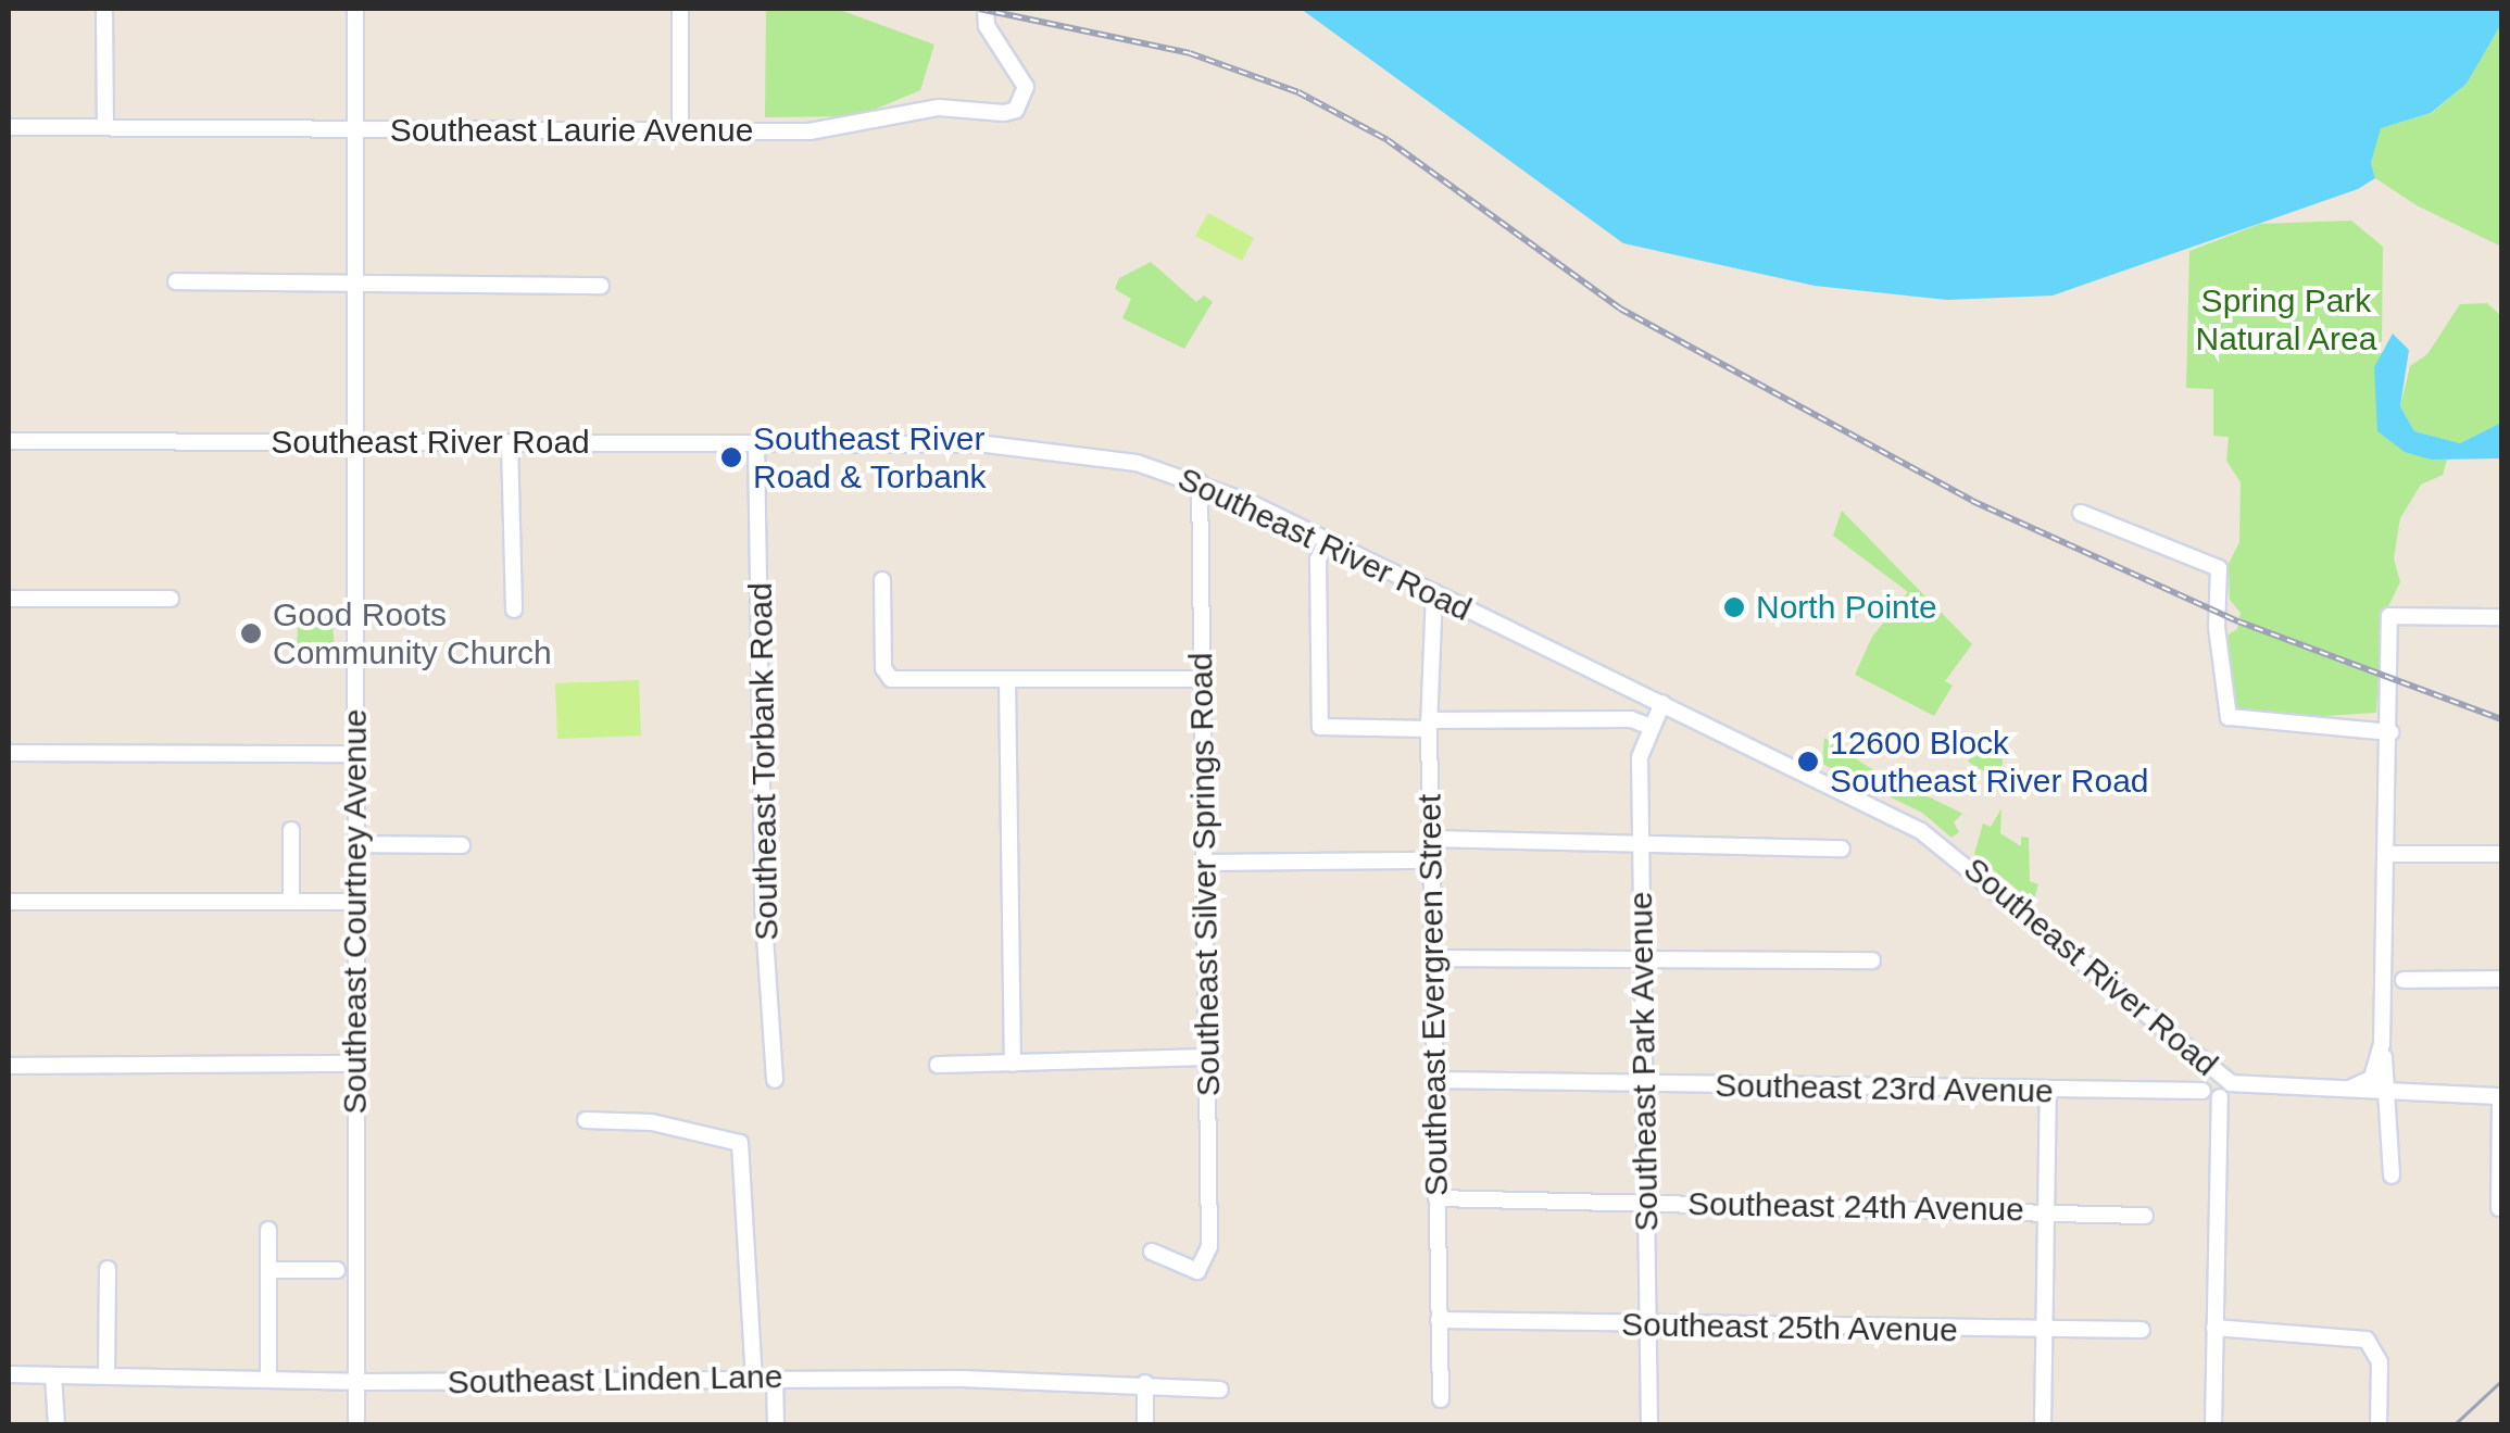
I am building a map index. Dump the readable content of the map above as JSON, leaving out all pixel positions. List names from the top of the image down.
{
  "streets": {
    "street": [
      "Southeast Laurie Avenue",
      "Southeast River Road",
      "Southeast Torbank Road",
      "Southeast Silver Springs Road",
      "Southeast Courtney Avenue",
      "Southeast Evergreen Street",
      "Southeast Park Avenue",
      "Southeast 23rd Avenue",
      "Southeast 24th Avenue",
      "Southeast 25th Avenue",
      "Southeast Linden Lane"
    ]
  },
  "crossings": [
    ["Southeast Laurie Avenue", "Southeast Courtney Avenue"],
    ["Southeast River Road", "Southeast Torbank Road"],
    ["Southeast River Road", "Southeast Silver Springs Road"],
    ["Southeast River Road", "Southeast Courtney Avenue"],
    ["Southeast River Road", "Southeast Evergreen Street"],
    ["Southeast River Road", "Southeast Park Avenue"],
    ["Southeast Courtney Avenue", "Southeast Linden Lane"],
    ["Southeast Evergreen Street", "Southeast 23rd Avenue"],
    ["Southeast Evergreen Street", "Southeast 24th Avenue"],
    ["Southeast Evergreen Street", "Southeast 25th Avenue"],
    ["Southeast Park Avenue", "Southeast 23rd Avenue"],
    ["Southeast Park Avenue", "Southeast 24th Avenue"],
    ["Southeast Park Avenue", "Southeast 25th Avenue"]
  ],
  "parks": ["Spring Park Natural Area"],
  "places": [
    "Southeast River Road & Torbank",
    "North Pointe",
    "Good Roots Community Church",
    "12600 Block Southeast River Road"
  ]
}
